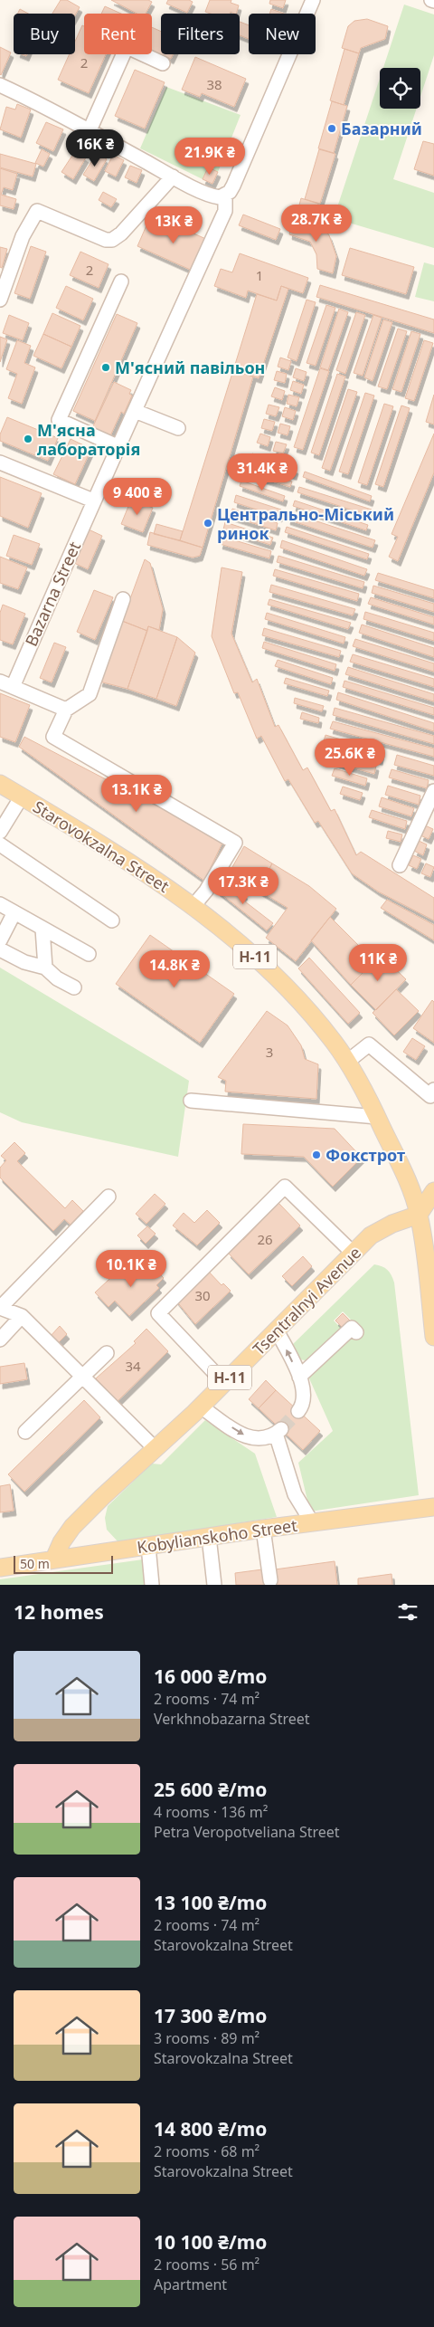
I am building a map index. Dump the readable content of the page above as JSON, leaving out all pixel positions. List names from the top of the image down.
{
  "streets": {
    "main road": [
      "Starovokzalna Street",
      "Н-11",
      "Tsentralnyi Avenue",
      "Kobylianskoho Street"
    ],
    "street": ["Bazarna Street"]
  },
  "crossings": [
    ["Starovokzalna Street", "Н-11"],
    ["Starovokzalna Street", "Tsentralnyi Avenue"],
    ["Н-11", "Tsentralnyi Avenue"],
    ["Tsentralnyi Avenue", "Kobylianskoho Street"]
  ],
  "places": [
    "Базарний",
    "М'ясний павільон",
    "М'ясна лабораторія",
    "Центрально-Міський ринок",
    "Фокстрот"
  ],
  "house_numbers": [
    "2",
    "38",
    "2",
    "1",
    "3",
    "26",
    "30",
    "34"
  ],
  "scale_bar": "50 m",
  "page": {
    "chip": [
      "Buy",
      "Rent",
      "Filters",
      "New"
    ],
    "price": [
      "16K ₴",
      "21.9K ₴",
      "28.7K ₴",
      "13K ₴",
      "31.4K ₴",
      "9 400 ₴",
      "25.6K ₴",
      "13.1K ₴",
      "17.3K ₴",
      "11K ₴",
      "14.8K ₴",
      "10.1K ₴"
    ],
    "scale": "50 m",
    "heading": "12 homes",
    "list": [
      {
        "name": "16 000 ₴/mo",
        "note": "2 rooms · 74 m² · Verkhnobazarna Street"
      },
      {
        "name": "25 600 ₴/mo",
        "note": "4 rooms · 136 m² · Petra Veropotveliana Street"
      },
      {
        "name": "13 100 ₴/mo",
        "note": "2 rooms · 74 m² · Starovokzalna Street"
      },
      {
        "name": "17 300 ₴/mo",
        "note": "3 rooms · 89 m² · Starovokzalna Street"
      },
      {
        "name": "14 800 ₴/mo",
        "note": "2 rooms · 68 m² · Starovokzalna Street"
      },
      {
        "name": "10 100 ₴/mo",
        "note": "2 rooms · 56 m² · Apartment"
      }
    ]
  }
}
